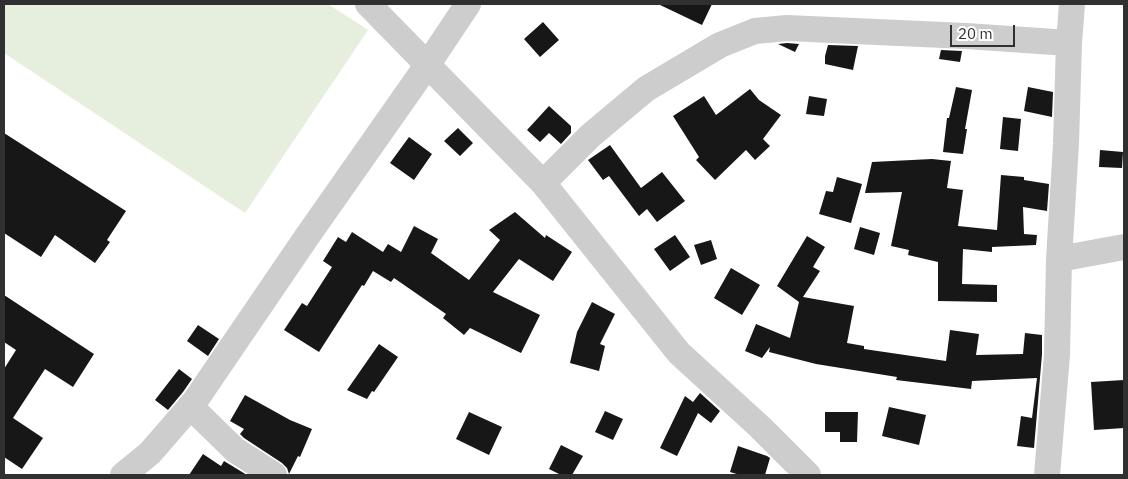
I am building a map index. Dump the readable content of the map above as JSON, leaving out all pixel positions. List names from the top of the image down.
{
  "scale_bar": "20 m"
}
